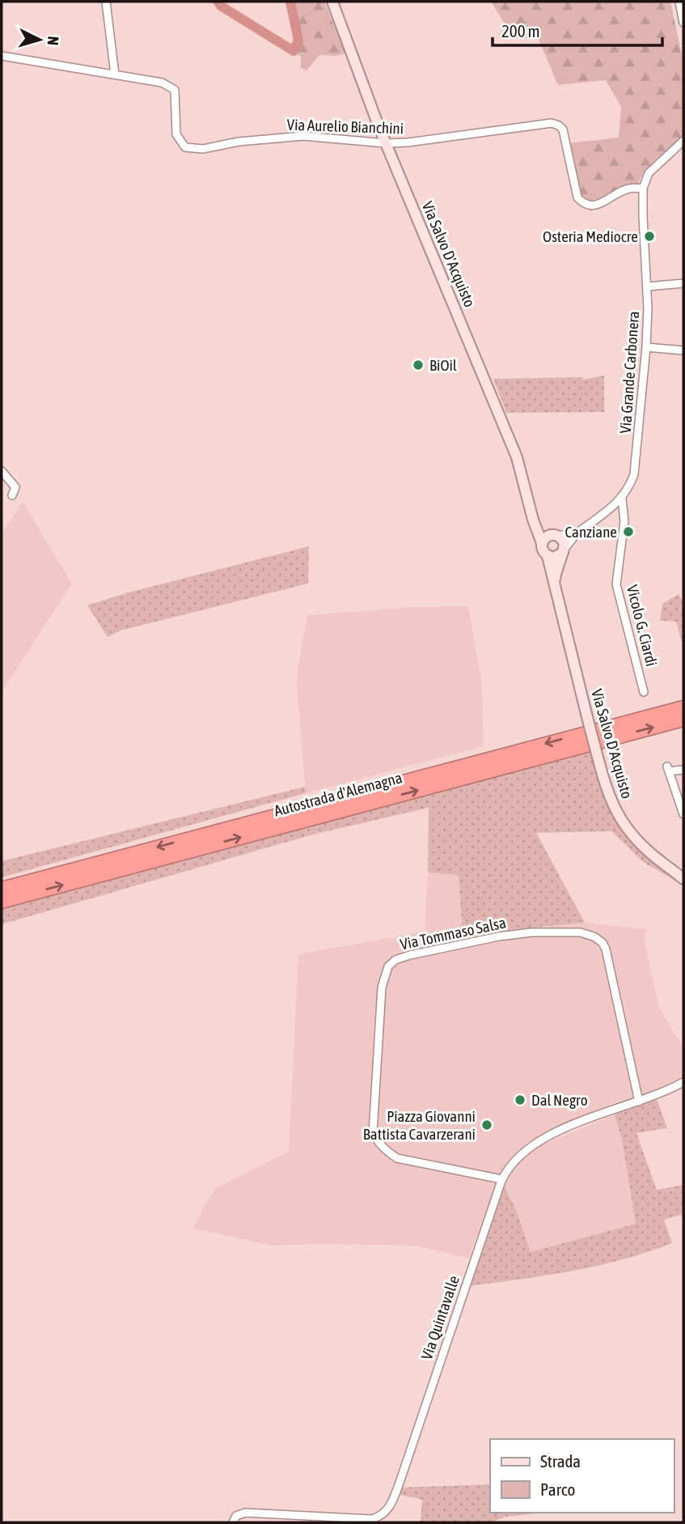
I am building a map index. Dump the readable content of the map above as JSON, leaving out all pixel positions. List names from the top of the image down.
{
  "streets": {
    "highway": ["Autostrada d'Alemagna"],
    "street": [
      "Via Aurelio Bianchini",
      "Via Salvo D'Acquisto",
      "Via Grande Carbonera",
      "Vicolo G. Ciardi",
      "Via Tommaso Salsa",
      "Via Quintavalle"
    ]
  },
  "crossings": [
    ["Via Aurelio Bianchini", "Via Salvo D'Acquisto"],
    ["Via Aurelio Bianchini", "Via Grande Carbonera"],
    ["Via Salvo D'Acquisto", "Via Grande Carbonera"],
    ["Via Grande Carbonera", "Vicolo G. Ciardi"],
    ["Via Tommaso Salsa", "Via Quintavalle"]
  ],
  "places": [
    "Osteria Mediocre",
    "BiOil",
    "Canziane",
    "Dal Negro",
    "Piazza Giovanni Battista Cavarzerani"
  ],
  "legend": ["Strada", "Parco"],
  "scale_bar": "200 m",
  "north": "right"
}
